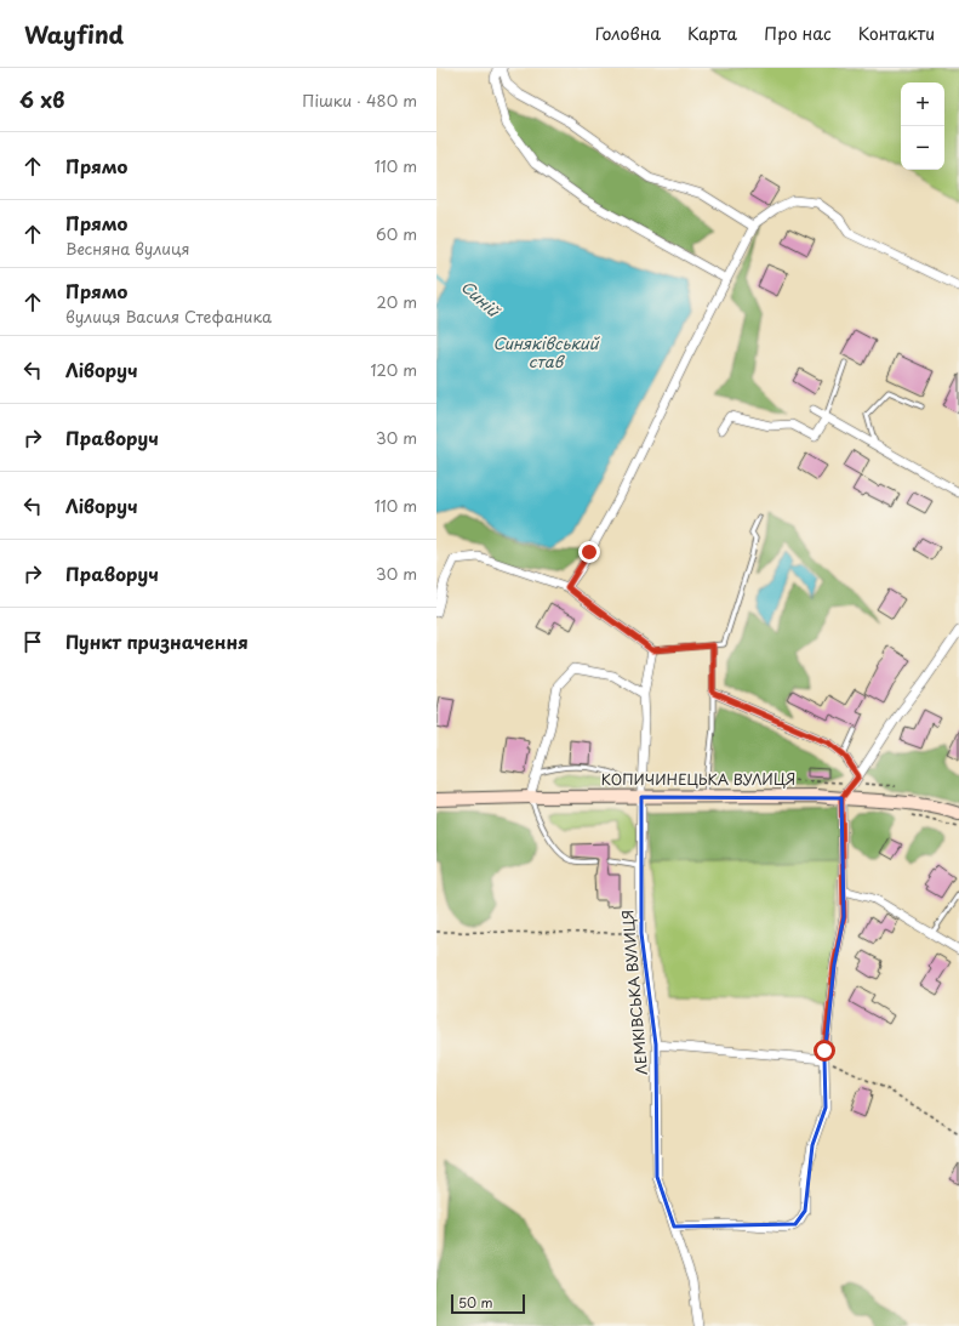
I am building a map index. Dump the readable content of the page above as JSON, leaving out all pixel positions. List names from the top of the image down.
{
  "streets": {
    "main road": ["КОПИЧИНЕЦЬКА ВУЛИЦЯ"],
    "street": ["ЛЕМКІВСЬКА ВУЛИЦЯ"]
  },
  "crossings": [
    ["КОПИЧИНЕЦЬКА ВУЛИЦЯ", "ЛЕМКІВСЬКА ВУЛИЦЯ"]
  ],
  "water": ["Синій", "Синяківський став"],
  "scale_bar": "50 m",
  "page": {
    "header": "Wayfind",
    "nav": [
      "Головна",
      "Карта",
      "Про нас",
      "Контакти"
    ],
    "heading": ["6 хв", "Пішки · 480 m"],
    "map_buttons": ["+", "−"],
    "list": [
      ["Прямо", "110 m"],
      ["Прямо", "Весняна вулиця", "60 m"],
      ["Прямо", "вулиця Василя Стефаника", "20 m"],
      ["Ліворуч", "120 m"],
      ["Праворуч", "30 m"],
      ["Ліворуч", "110 m"],
      ["Праворуч", "30 m"],
      "Пункт призначення"
    ],
    "scale": "50 m"
  }
}
